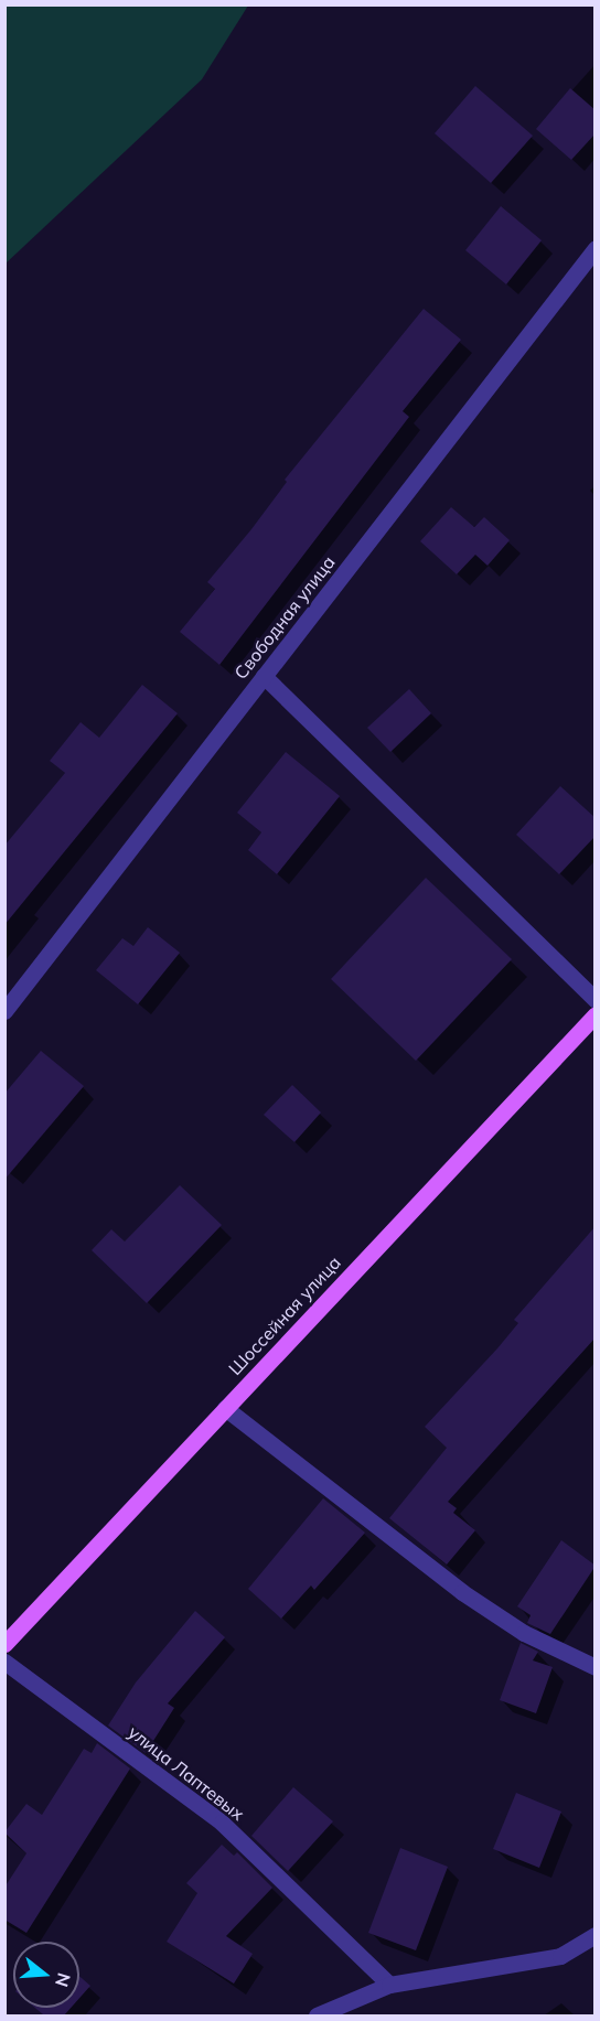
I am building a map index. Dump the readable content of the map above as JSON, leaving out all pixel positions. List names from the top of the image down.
{
  "streets": {
    "main road": ["Шоссейная улица"],
    "street": ["Свободная улица", "улица Лаптевых"]
  },
  "north": "right"
}
